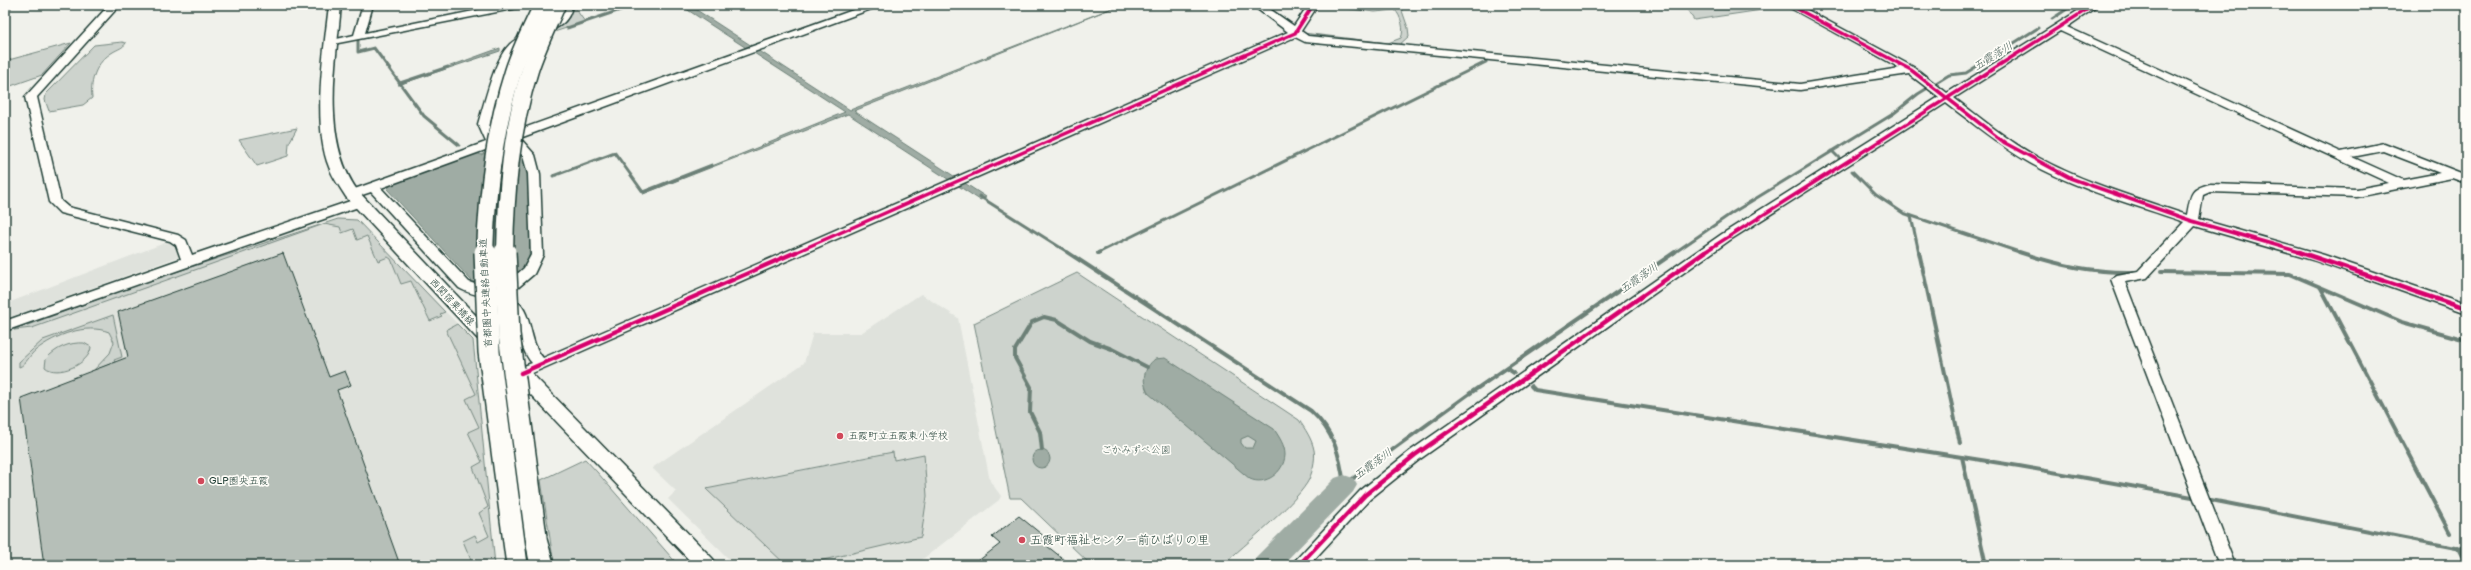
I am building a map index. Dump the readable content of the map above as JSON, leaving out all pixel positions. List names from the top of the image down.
{
  "streets": {
    "highway": ["首都圏中央連絡自動車道"],
    "main road": ["西関宿栗橋線"]
  },
  "water": ["五霞落川"],
  "parks": ["ごかみずべ公園"],
  "places": ["五霞町立五霞東小学校", "GLP圏央五霞", "五霞町福祉センター前ひばりの里"]
}
